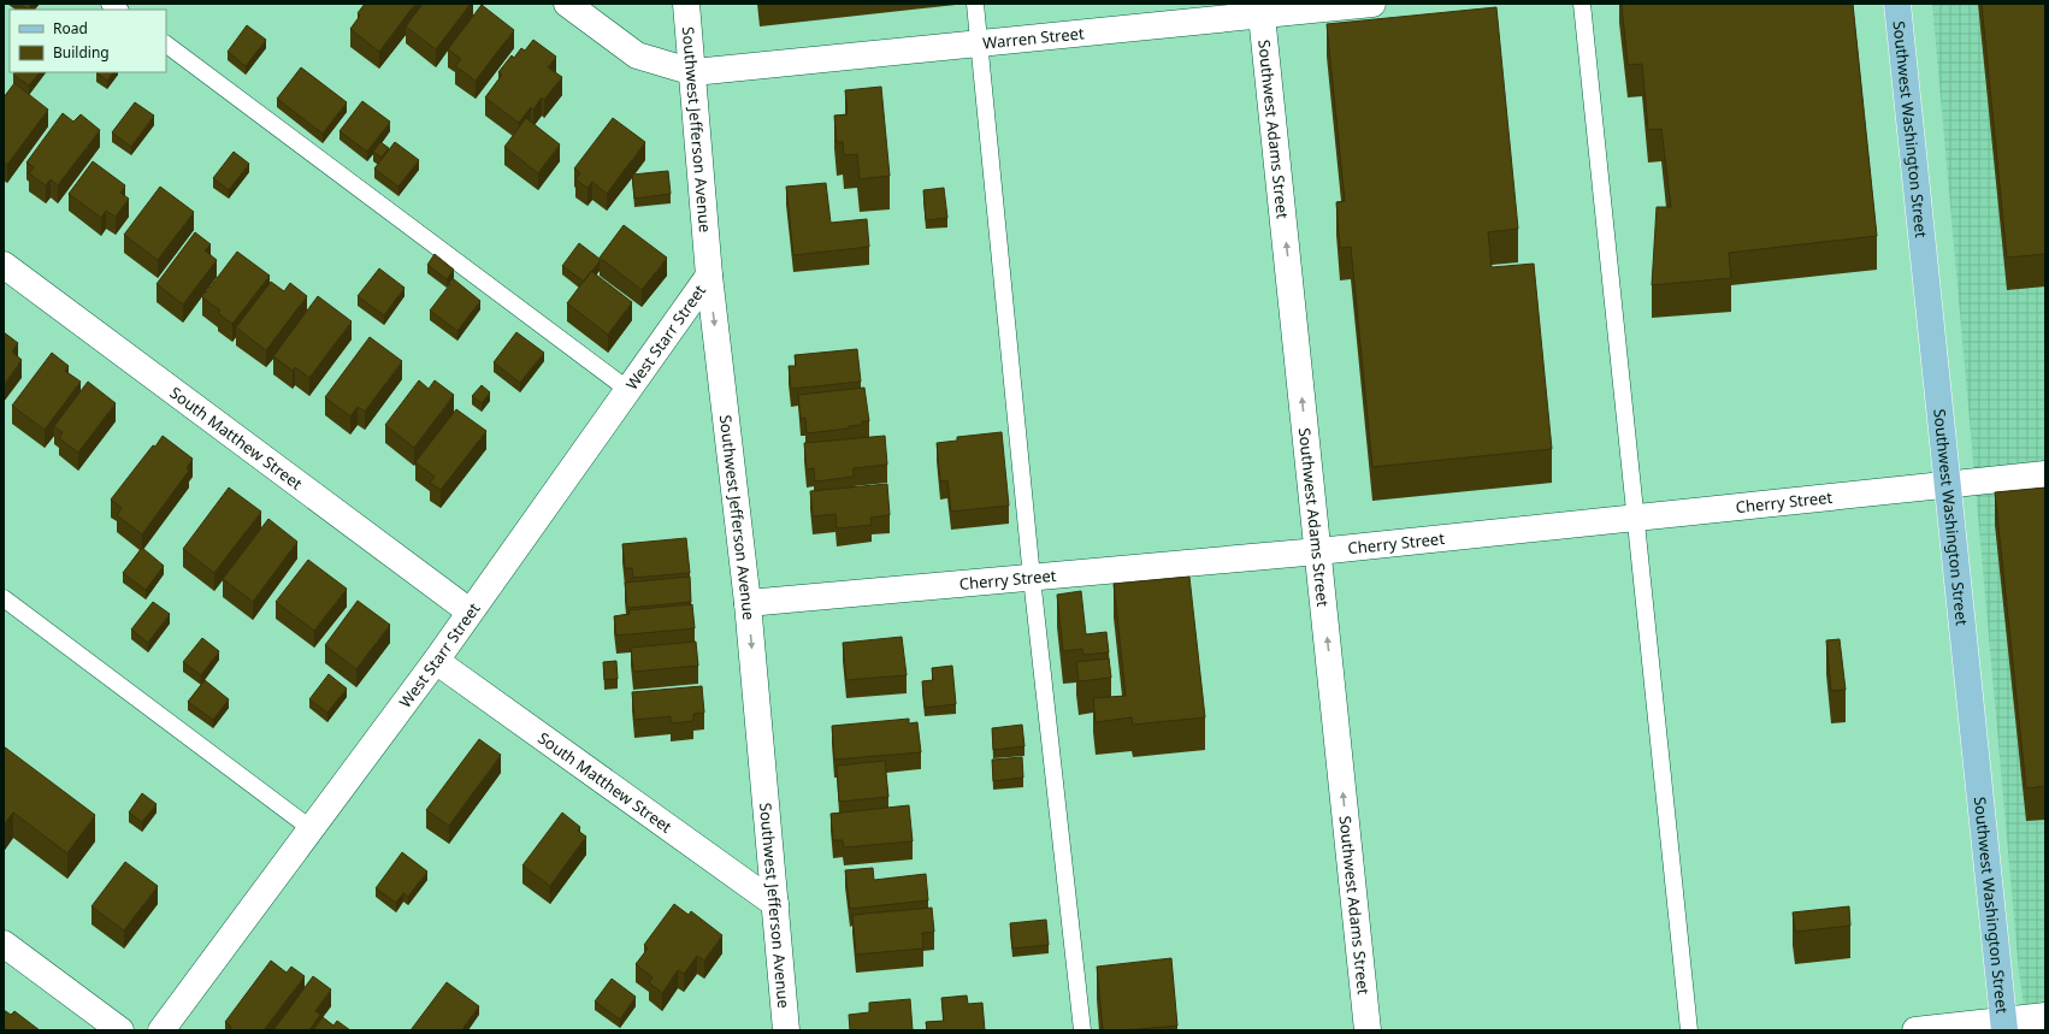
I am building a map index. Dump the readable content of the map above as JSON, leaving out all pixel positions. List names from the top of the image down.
{
  "streets": {
    "main road": ["Southwest Washington Street"],
    "street": [
      "Warren Street",
      "Southwest Jefferson Avenue",
      "Southwest Adams Street",
      "West Starr Street",
      "South Matthew Street",
      "Cherry Street"
    ]
  },
  "crossings": [
    ["Warren Street", "Southwest Jefferson Avenue"],
    ["Warren Street", "Southwest Adams Street"],
    ["Southwest Jefferson Avenue", "West Starr Street"],
    ["Southwest Jefferson Avenue", "South Matthew Street"],
    ["Southwest Jefferson Avenue", "Cherry Street"],
    ["Southwest Adams Street", "Cherry Street"],
    ["Southwest Washington Street", "Cherry Street"],
    ["West Starr Street", "South Matthew Street"]
  ],
  "one_way": ["Southwest Jefferson Avenue", "Southwest Adams Street"],
  "legend": ["Road", "Building"]
}
